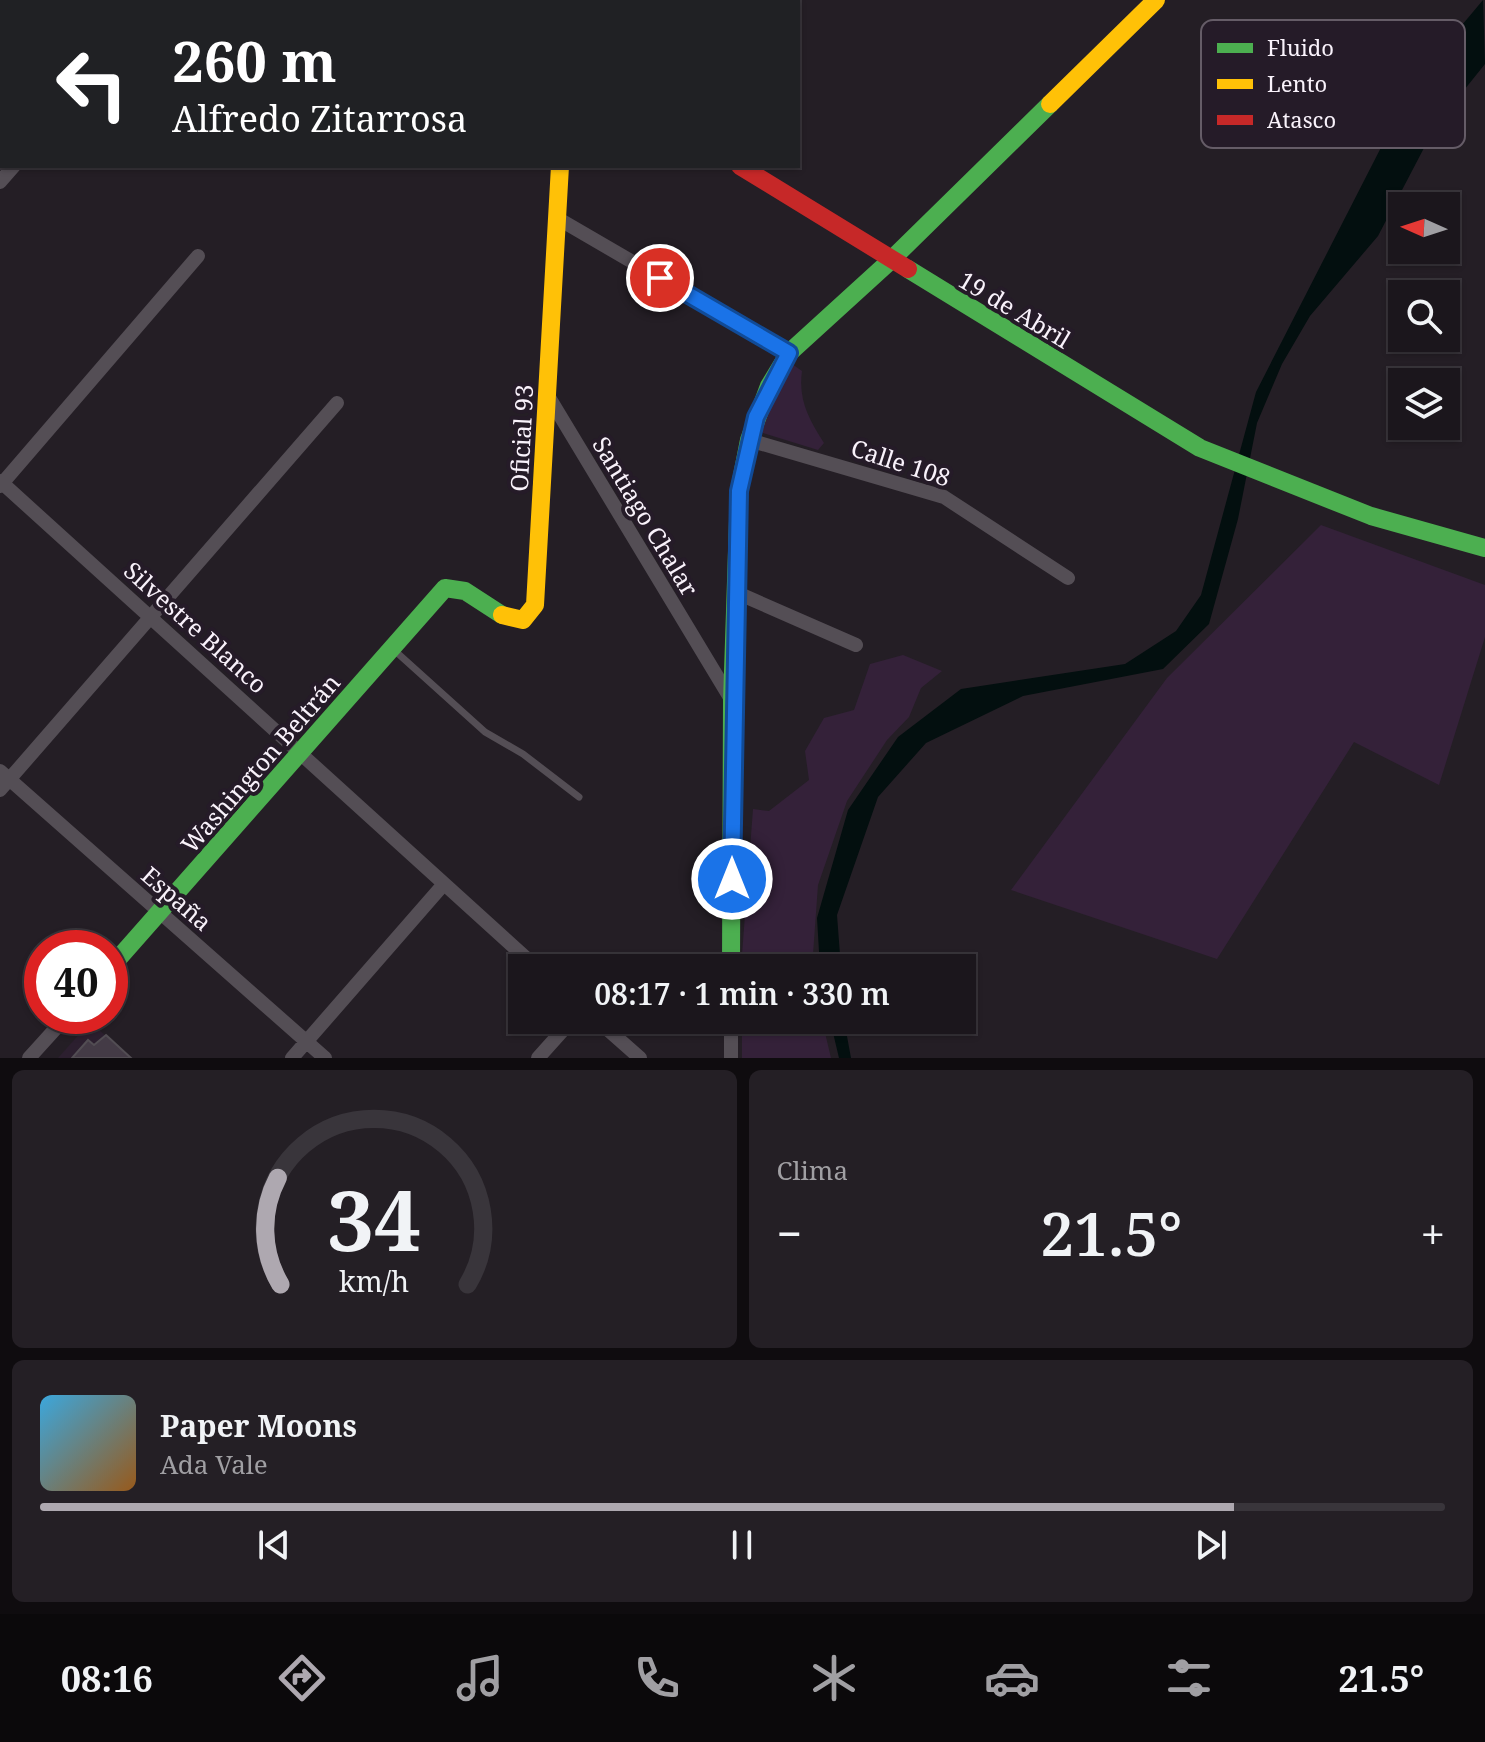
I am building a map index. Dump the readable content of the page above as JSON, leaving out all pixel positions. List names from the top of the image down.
{
  "streets": {
    "street": [
      "19 de Abril",
      "Oficial 93",
      "Calle 108",
      "Santiago Chalar",
      "Silvestre Blanco",
      "Washington Beltrán",
      "España"
    ]
  },
  "crossings": [
    ["Oficial 93", "Santiago Chalar"],
    ["Oficial 93", "Washington Beltrán"],
    ["Silvestre Blanco", "Washington Beltrán"],
    ["Washington Beltrán", "España"]
  ],
  "legend": ["Fluido", "Lento", "Atasco"],
  "north": "left",
  "page": {
    "turn": ["260 m", "Alfredo Zitarrosa"],
    "limit": "40",
    "trip": "08:17 · 1 min · 330 m",
    "tile": "Clima",
    "heat": ["−", "21.5°", "+"],
    "song": ["Paper Moons", "Ada Vale"],
    "tabs": ["08:16", "21.5°"],
    "gauge": ["34", "km/h"]
  }
}
